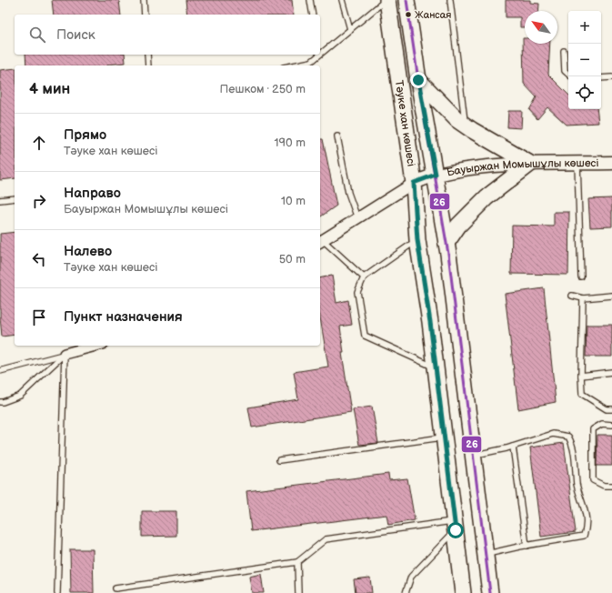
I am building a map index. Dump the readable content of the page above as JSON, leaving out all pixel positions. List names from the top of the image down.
{
  "streets": {
    "main road": ["Тәуке хан көшесі"],
    "street": ["Бауыржан Момышұлы көшесі"]
  },
  "crossings": [
    ["Тәуке хан көшесі", "Бауыржан Момышұлы көшесі"]
  ],
  "places": ["Жансая"],
  "lines": ["transit line 26"],
  "north": "top left",
  "page": {
    "map_buttons": ["+", "−"],
    "search": "Поиск",
    "heading": ["4 мин", "Пешком · 250 m"],
    "list": [
      ["Прямо", "Тәуке хан көшесі", "190 m"],
      ["Направо", "Бауыржан Момышұлы көшесі", "10 m"],
      ["Налево", "Тәуке хан көшесі", "50 m"],
      "Пункт назначения"
    ]
  }
}
